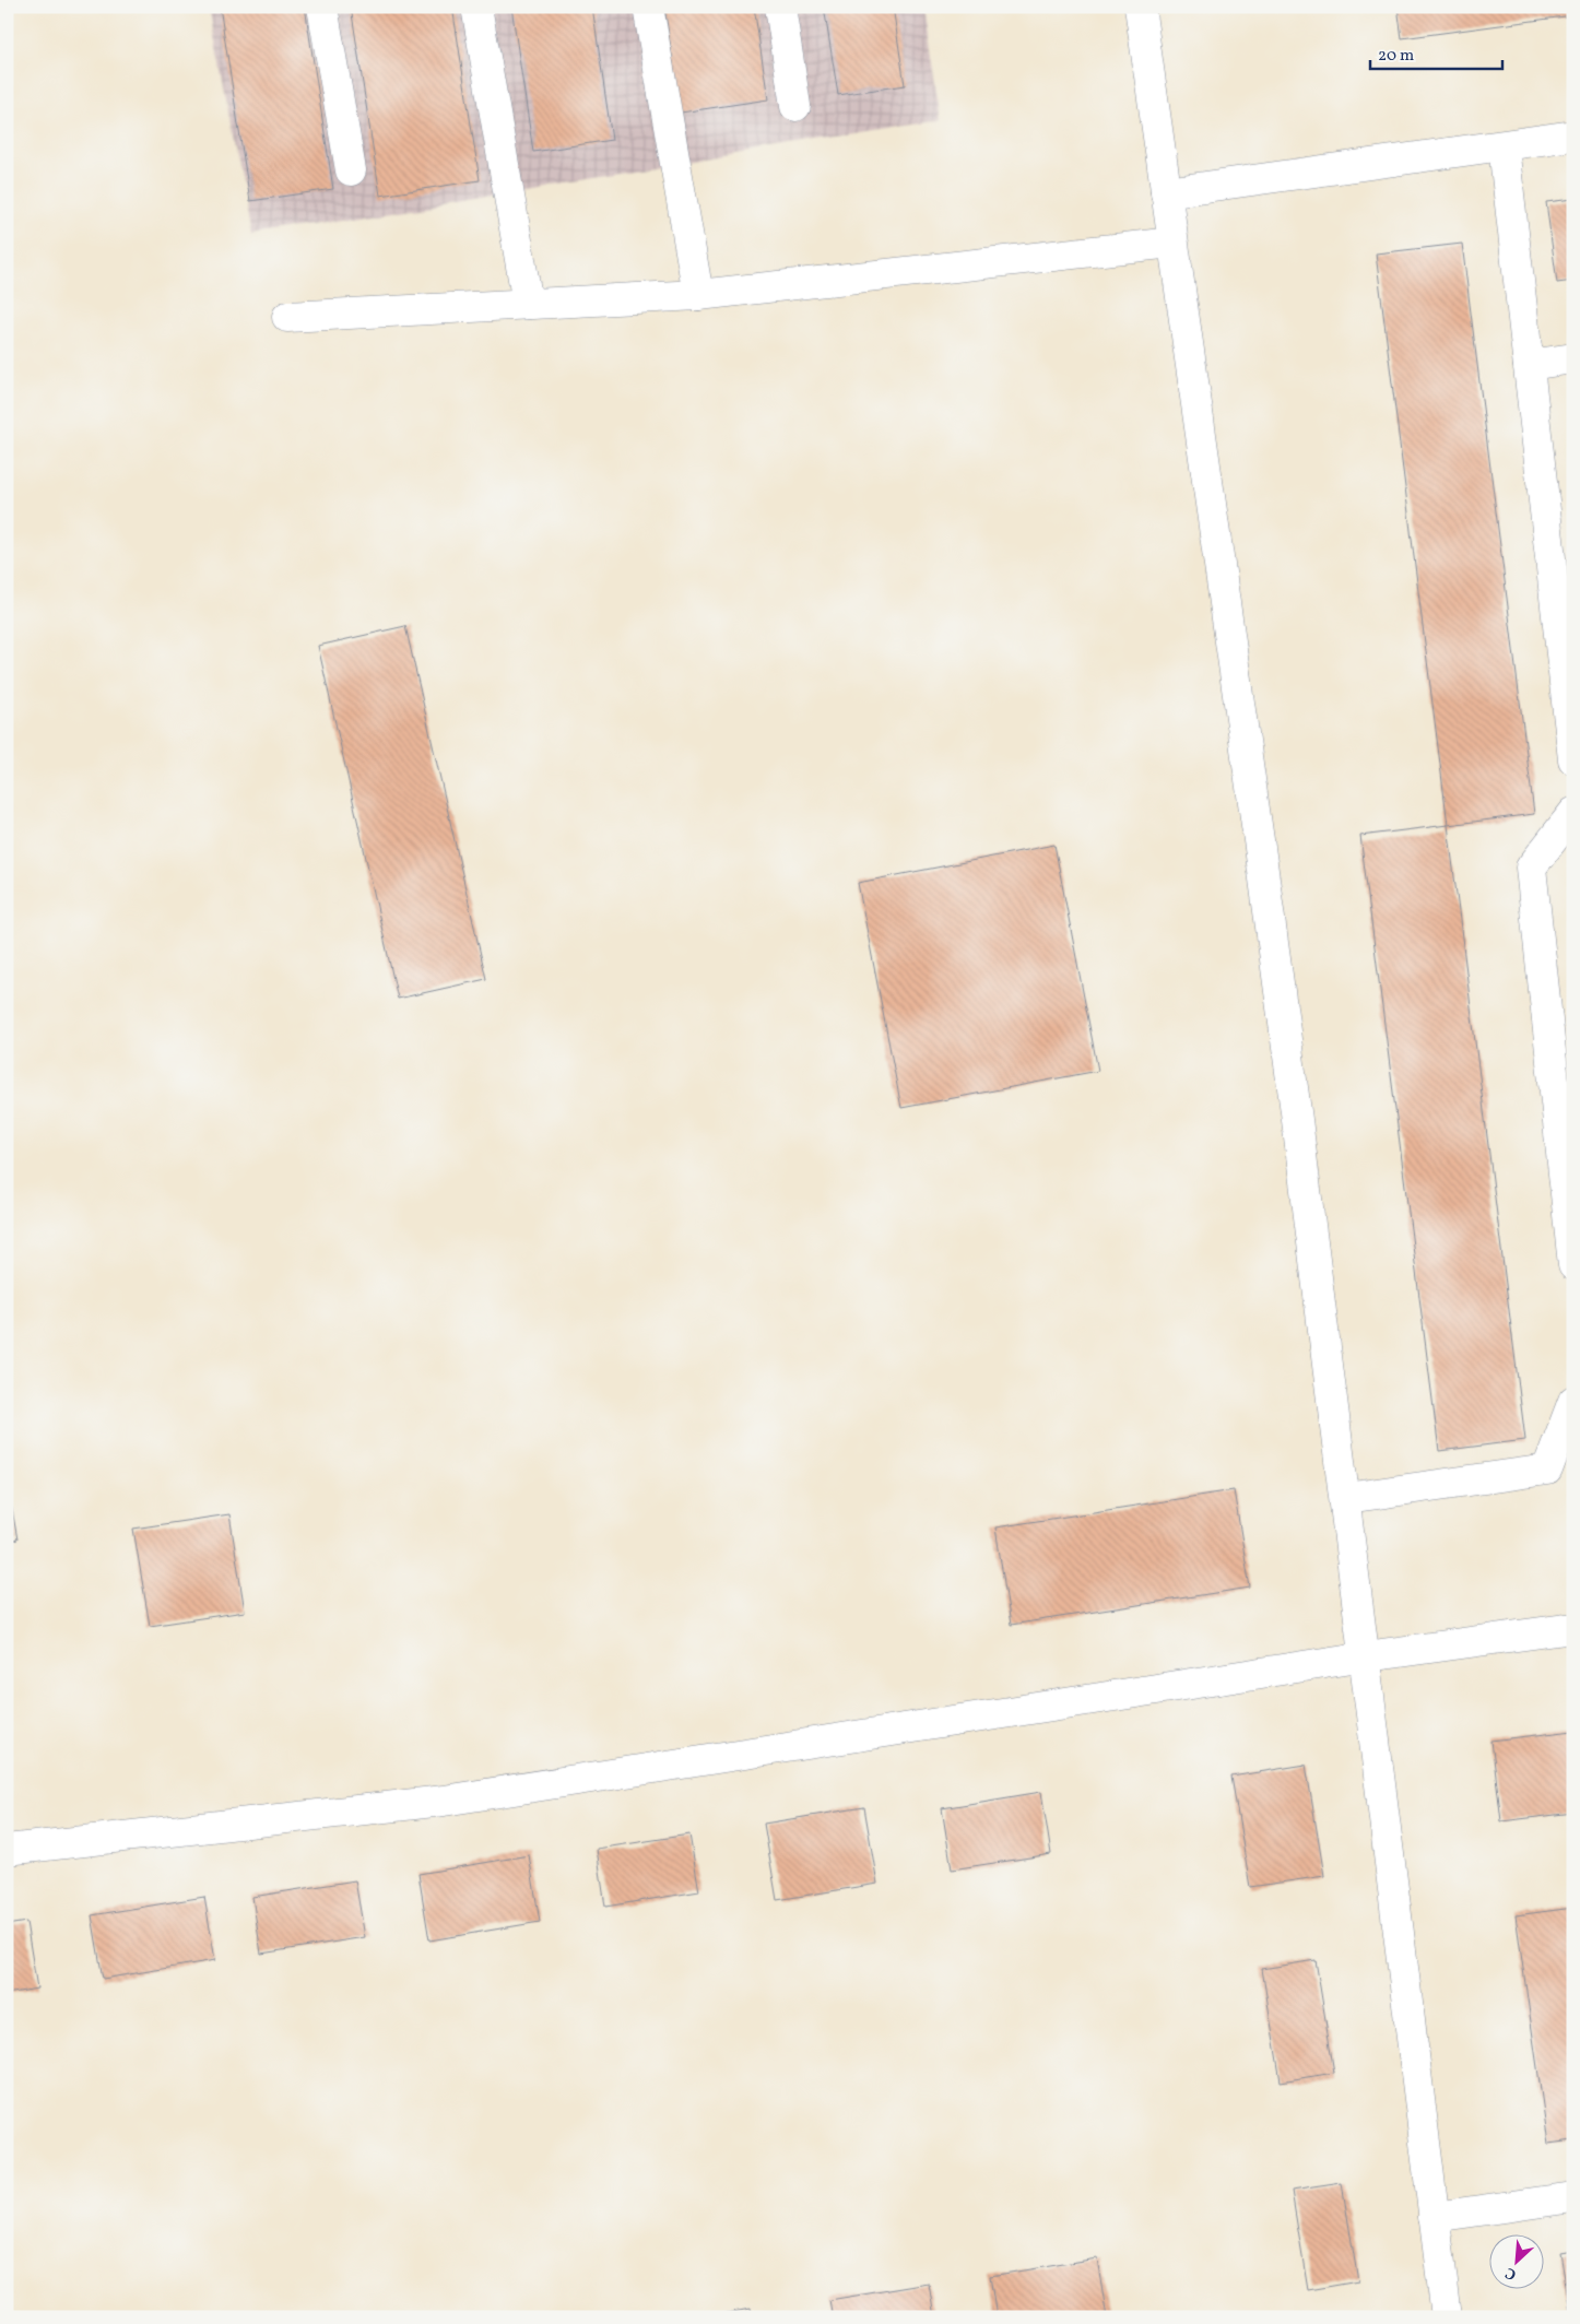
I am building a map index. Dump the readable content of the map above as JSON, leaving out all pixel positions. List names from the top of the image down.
{
  "scale_bar": "20 m",
  "north": "bottom left"
}
